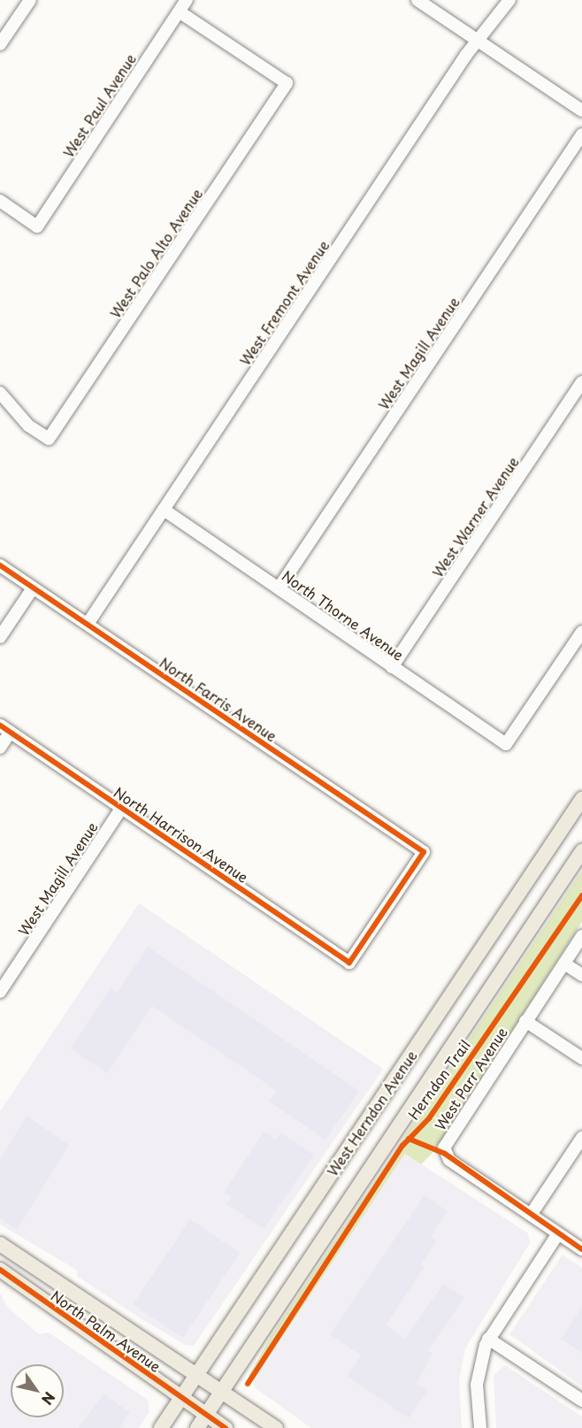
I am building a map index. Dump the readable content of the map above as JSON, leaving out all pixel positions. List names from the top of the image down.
{
  "streets": {
    "main road": ["West Herndon Avenue", "North Palm Avenue"],
    "street": [
      "West Paul Avenue",
      "West Palo Alto Avenue",
      "West Fremont Avenue",
      "West Magill Avenue",
      "West Warner Avenue",
      "North Thorne Avenue",
      "North Farris Avenue",
      "North Harrison Avenue",
      "West Parr Avenue"
    ],
    "cycle path": ["Herndon Trail"]
  },
  "crossings": [
    ["West Paul Avenue", "West Palo Alto Avenue"],
    ["West Fremont Avenue", "North Thorne Avenue"],
    ["West Fremont Avenue", "North Farris Avenue"],
    ["West Magill Avenue", "North Thorne Avenue"],
    ["West Magill Avenue", "North Harrison Avenue"],
    ["West Warner Avenue", "North Thorne Avenue"],
    ["North Farris Avenue", "North Harrison Avenue"],
    ["West Herndon Avenue", "North Palm Avenue"]
  ],
  "north": "bottom right"
}
